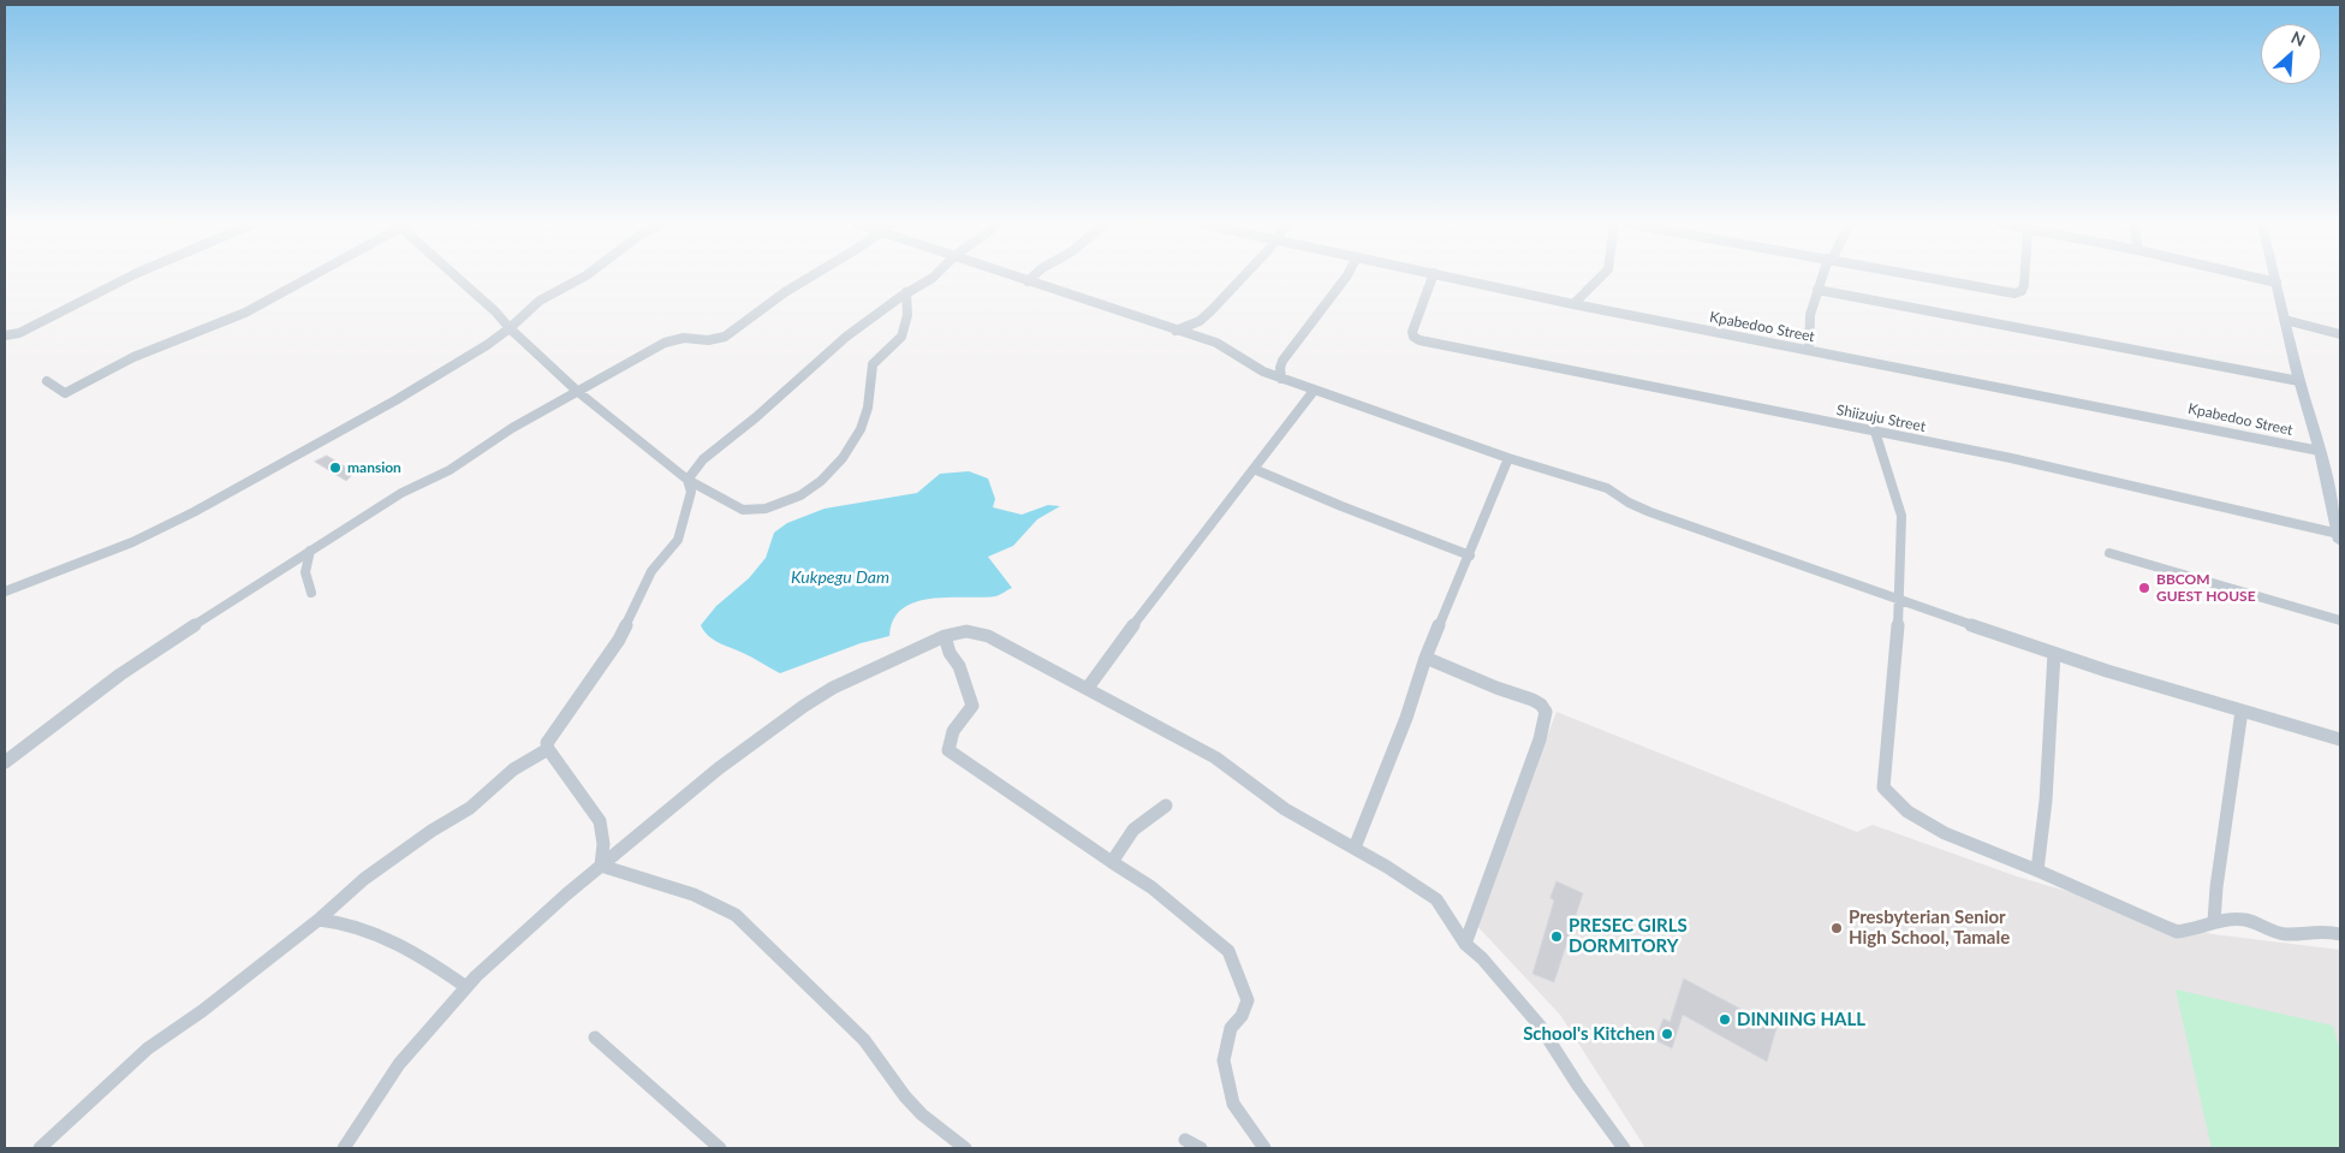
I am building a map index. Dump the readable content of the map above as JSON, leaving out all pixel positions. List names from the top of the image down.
{
  "streets": {
    "street": ["Kpabedoo Street", "Shiizuju Street"]
  },
  "water": ["Kukpegu Dam"],
  "places": [
    "mansion",
    "BBCOM GUEST HOUSE",
    "Presbyterian Senior High School, Tamale",
    "PRESEC GIRLS DORMITORY",
    "DINNING HALL",
    "School's Kitchen"
  ],
  "north": "top right"
}
